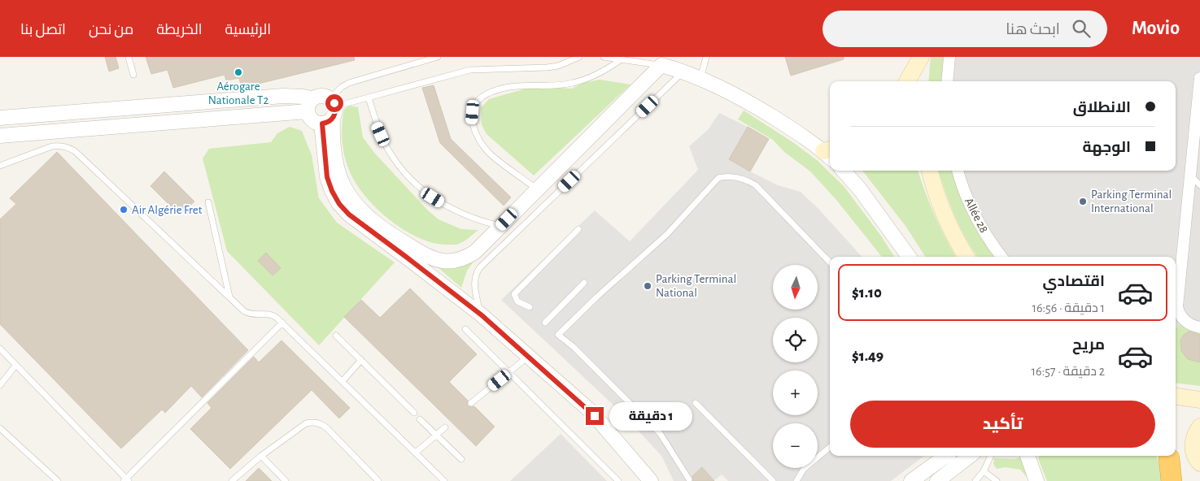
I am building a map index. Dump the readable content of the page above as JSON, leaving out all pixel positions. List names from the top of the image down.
{
  "streets": {
    "street": ["Allée 28"]
  },
  "places": [
    "Aérogare Nationale T2",
    "Parking Terminal International",
    "Air Algérie Fret",
    "Parking Terminal National"
  ],
  "north": "bottom",
  "page": {
    "header": "Movio",
    "search": "ابحث هنا",
    "nav": [
      "الرئيسية",
      "الخريطة",
      "من نحن",
      "اتصل بنا"
    ],
    "banner": ["الانطلاق", "الوجهة"],
    "list": [
      {
        "name": "اقتصادي",
        "note": "1 دقيقة · 16:56",
        "value": "$1.10"
      },
      {
        "name": "مريح",
        "note": "2 دقيقة · 16:57",
        "value": "$1.49"
      }
    ],
    "map_buttons": ["+", "−"],
    "buttons": "تأكيد",
    "bubble": "1 دقيقة"
  }
}
